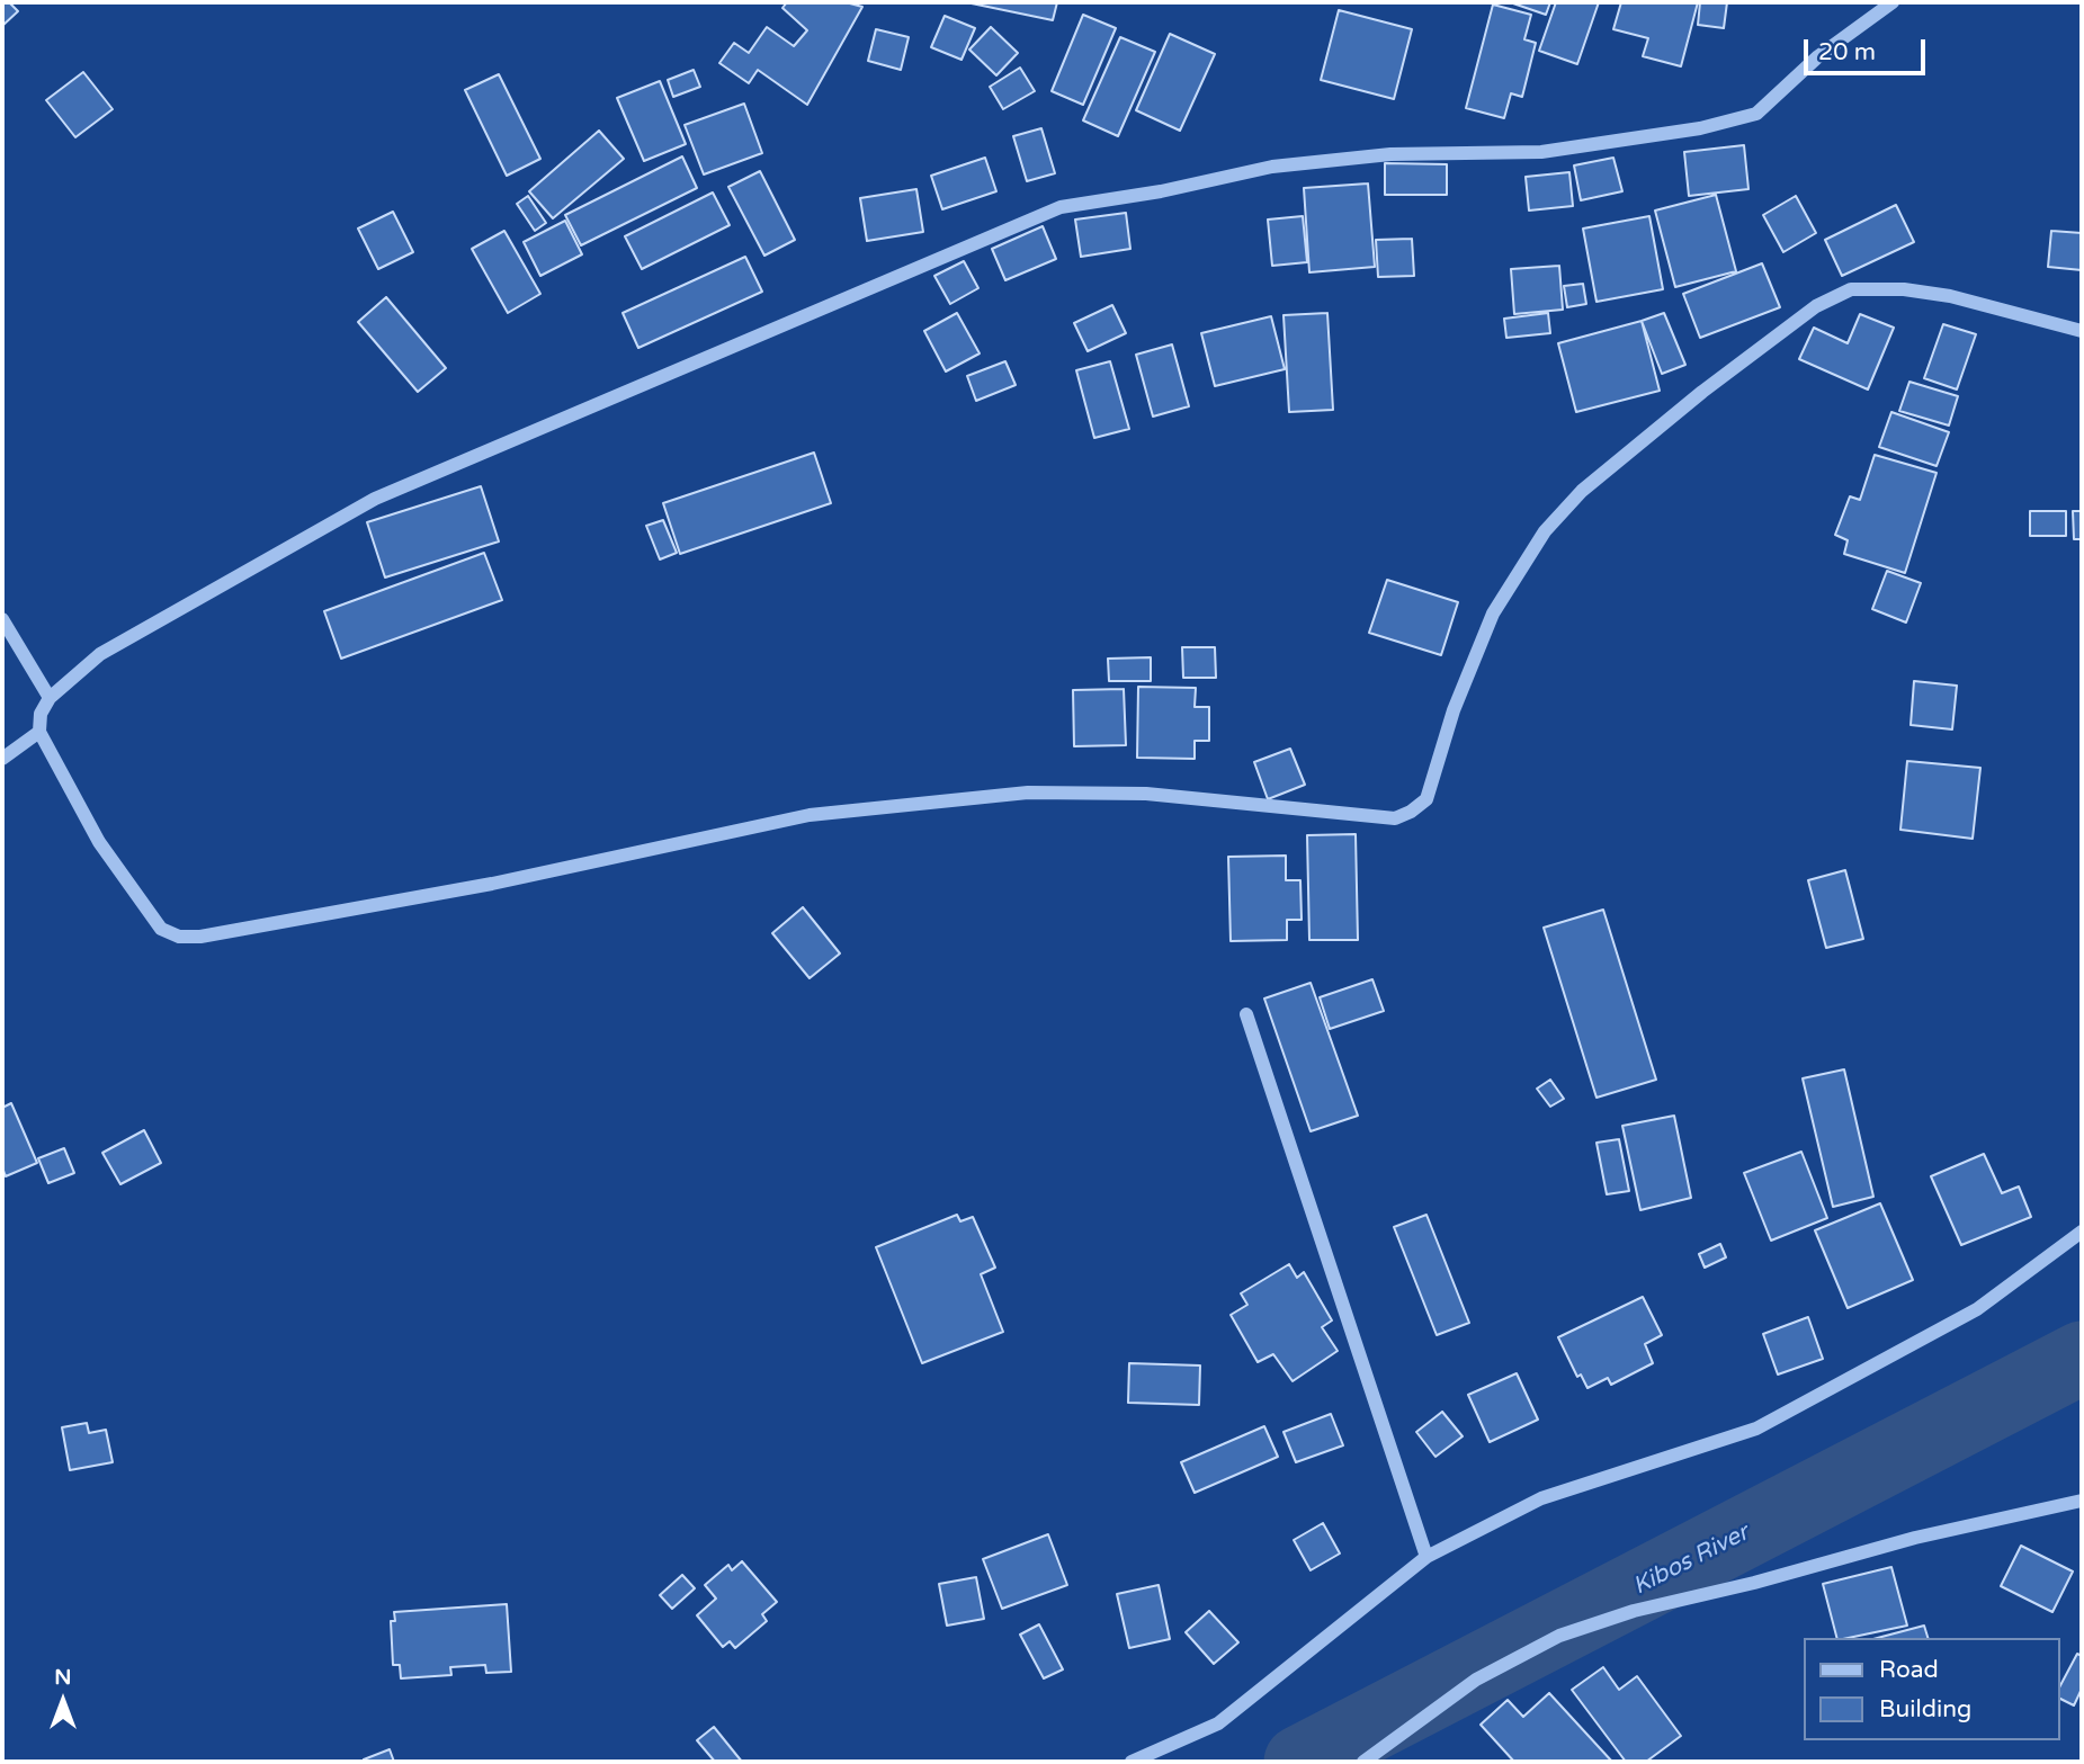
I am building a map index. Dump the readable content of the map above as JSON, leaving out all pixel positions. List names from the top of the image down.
{
  "water": ["Kibos River"],
  "legend": ["Road", "Building"],
  "scale_bar": "20 m",
  "north": "top"
}
